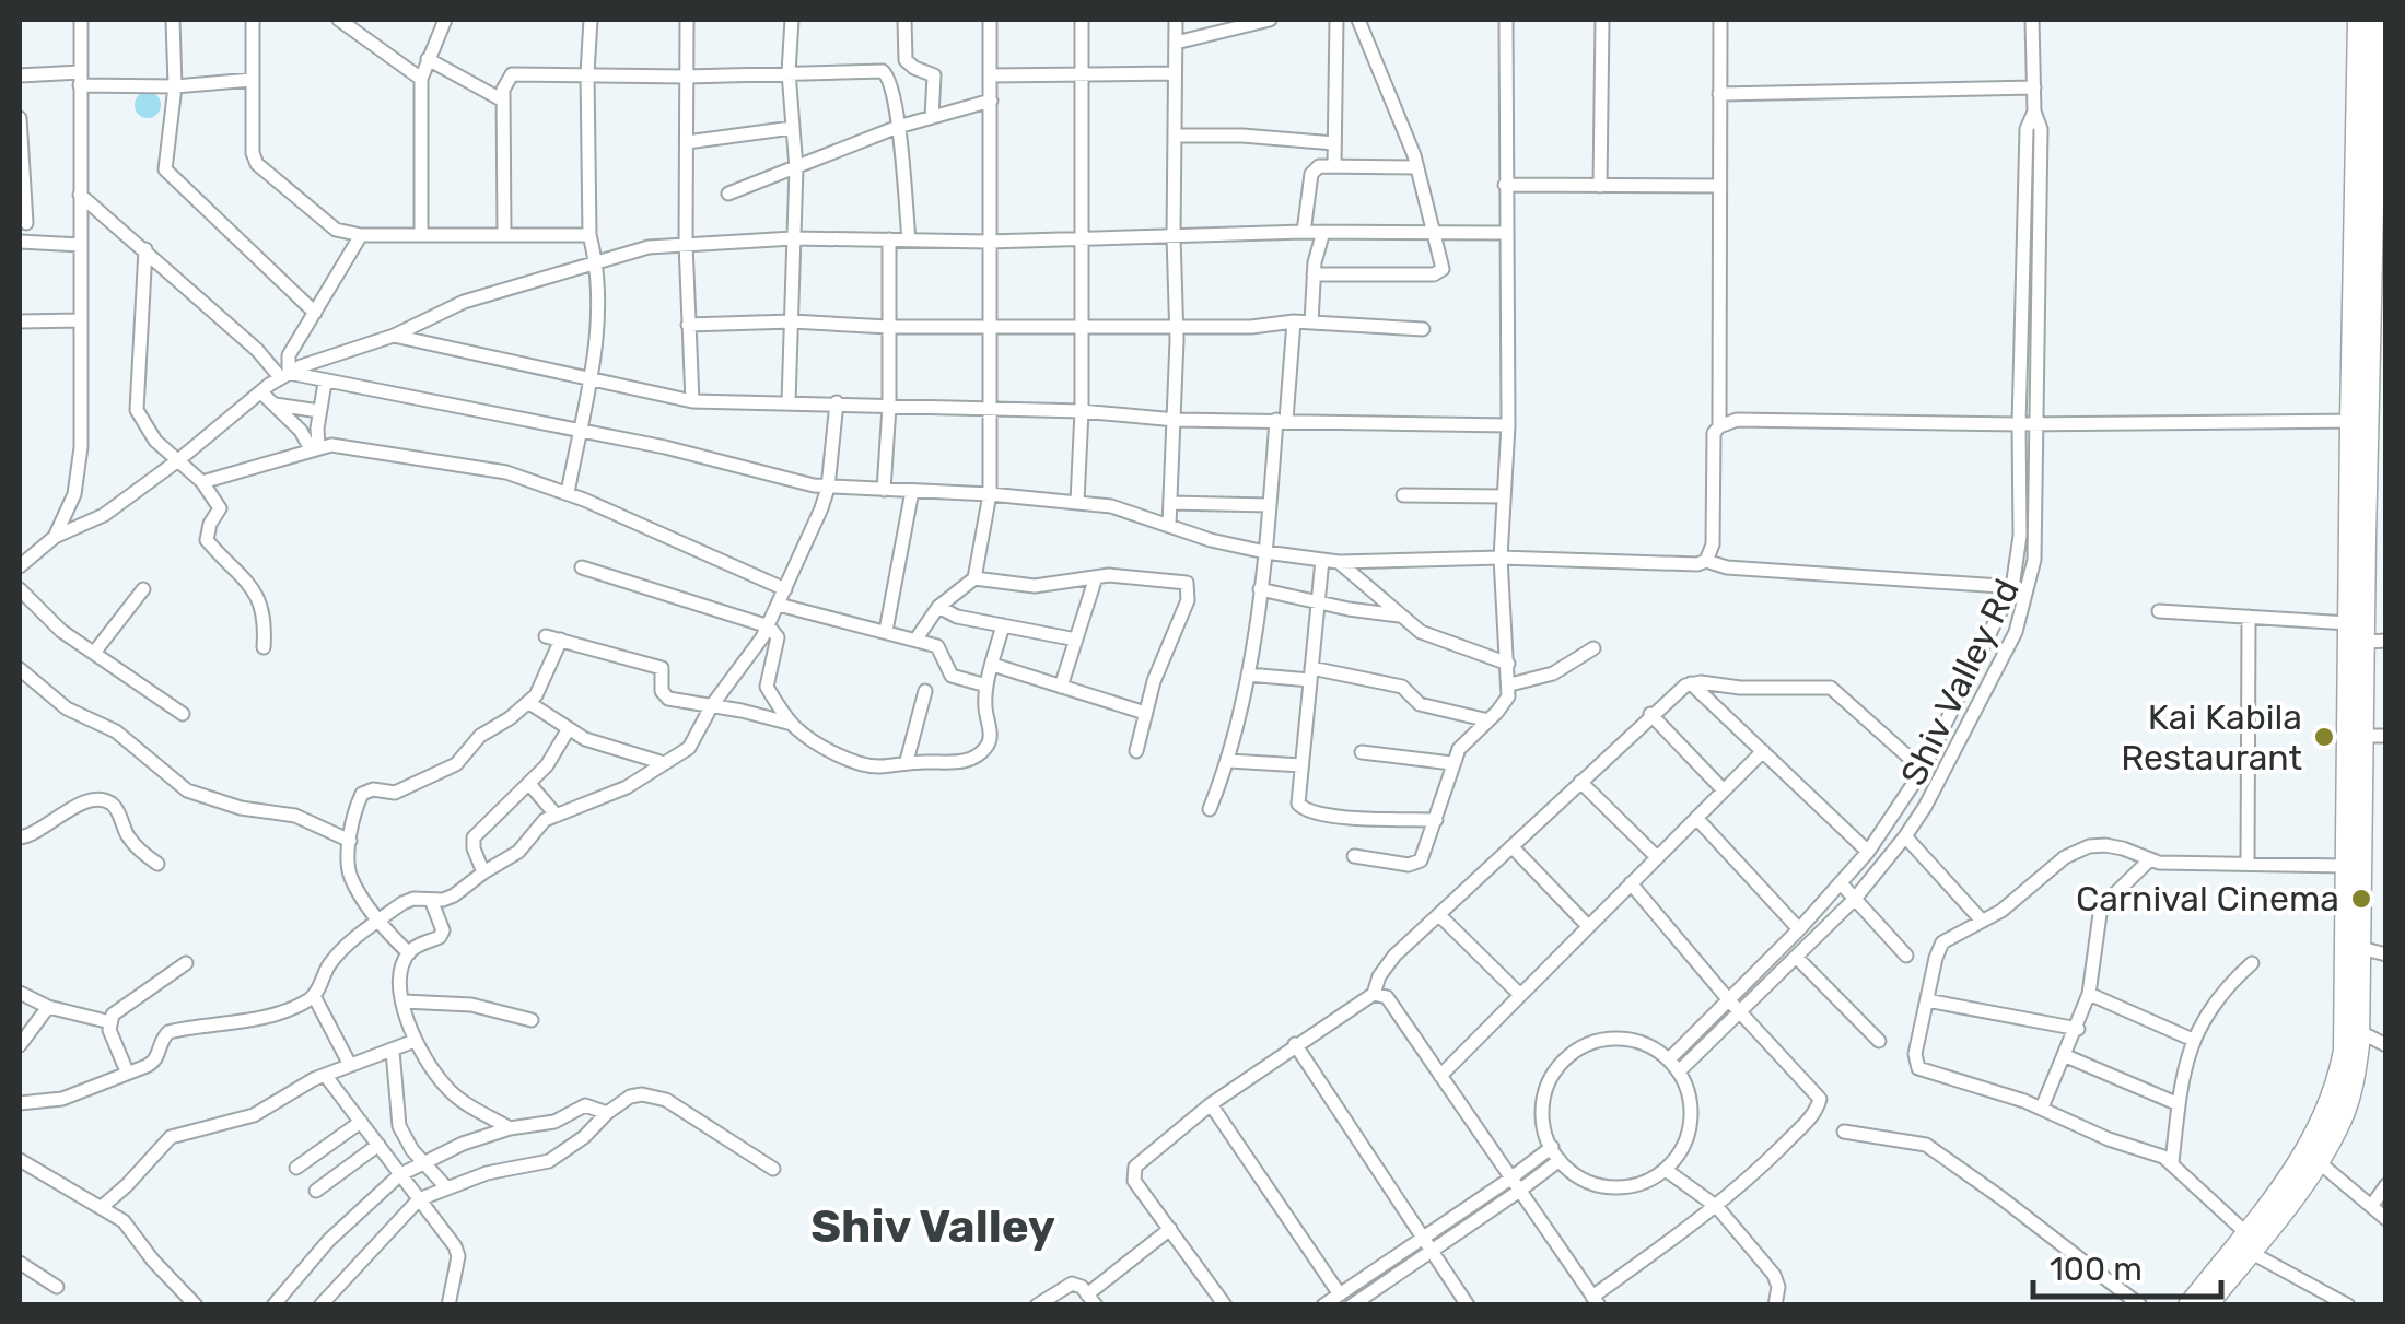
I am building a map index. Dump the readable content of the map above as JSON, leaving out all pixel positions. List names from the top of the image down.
{
  "streets": {
    "street": ["Shiv Valley Rd"]
  },
  "districts": ["Shiv Valley"],
  "places": ["Kai Kabila Restaurant", "Carnival Cinema"],
  "scale_bar": "100 m"
}
